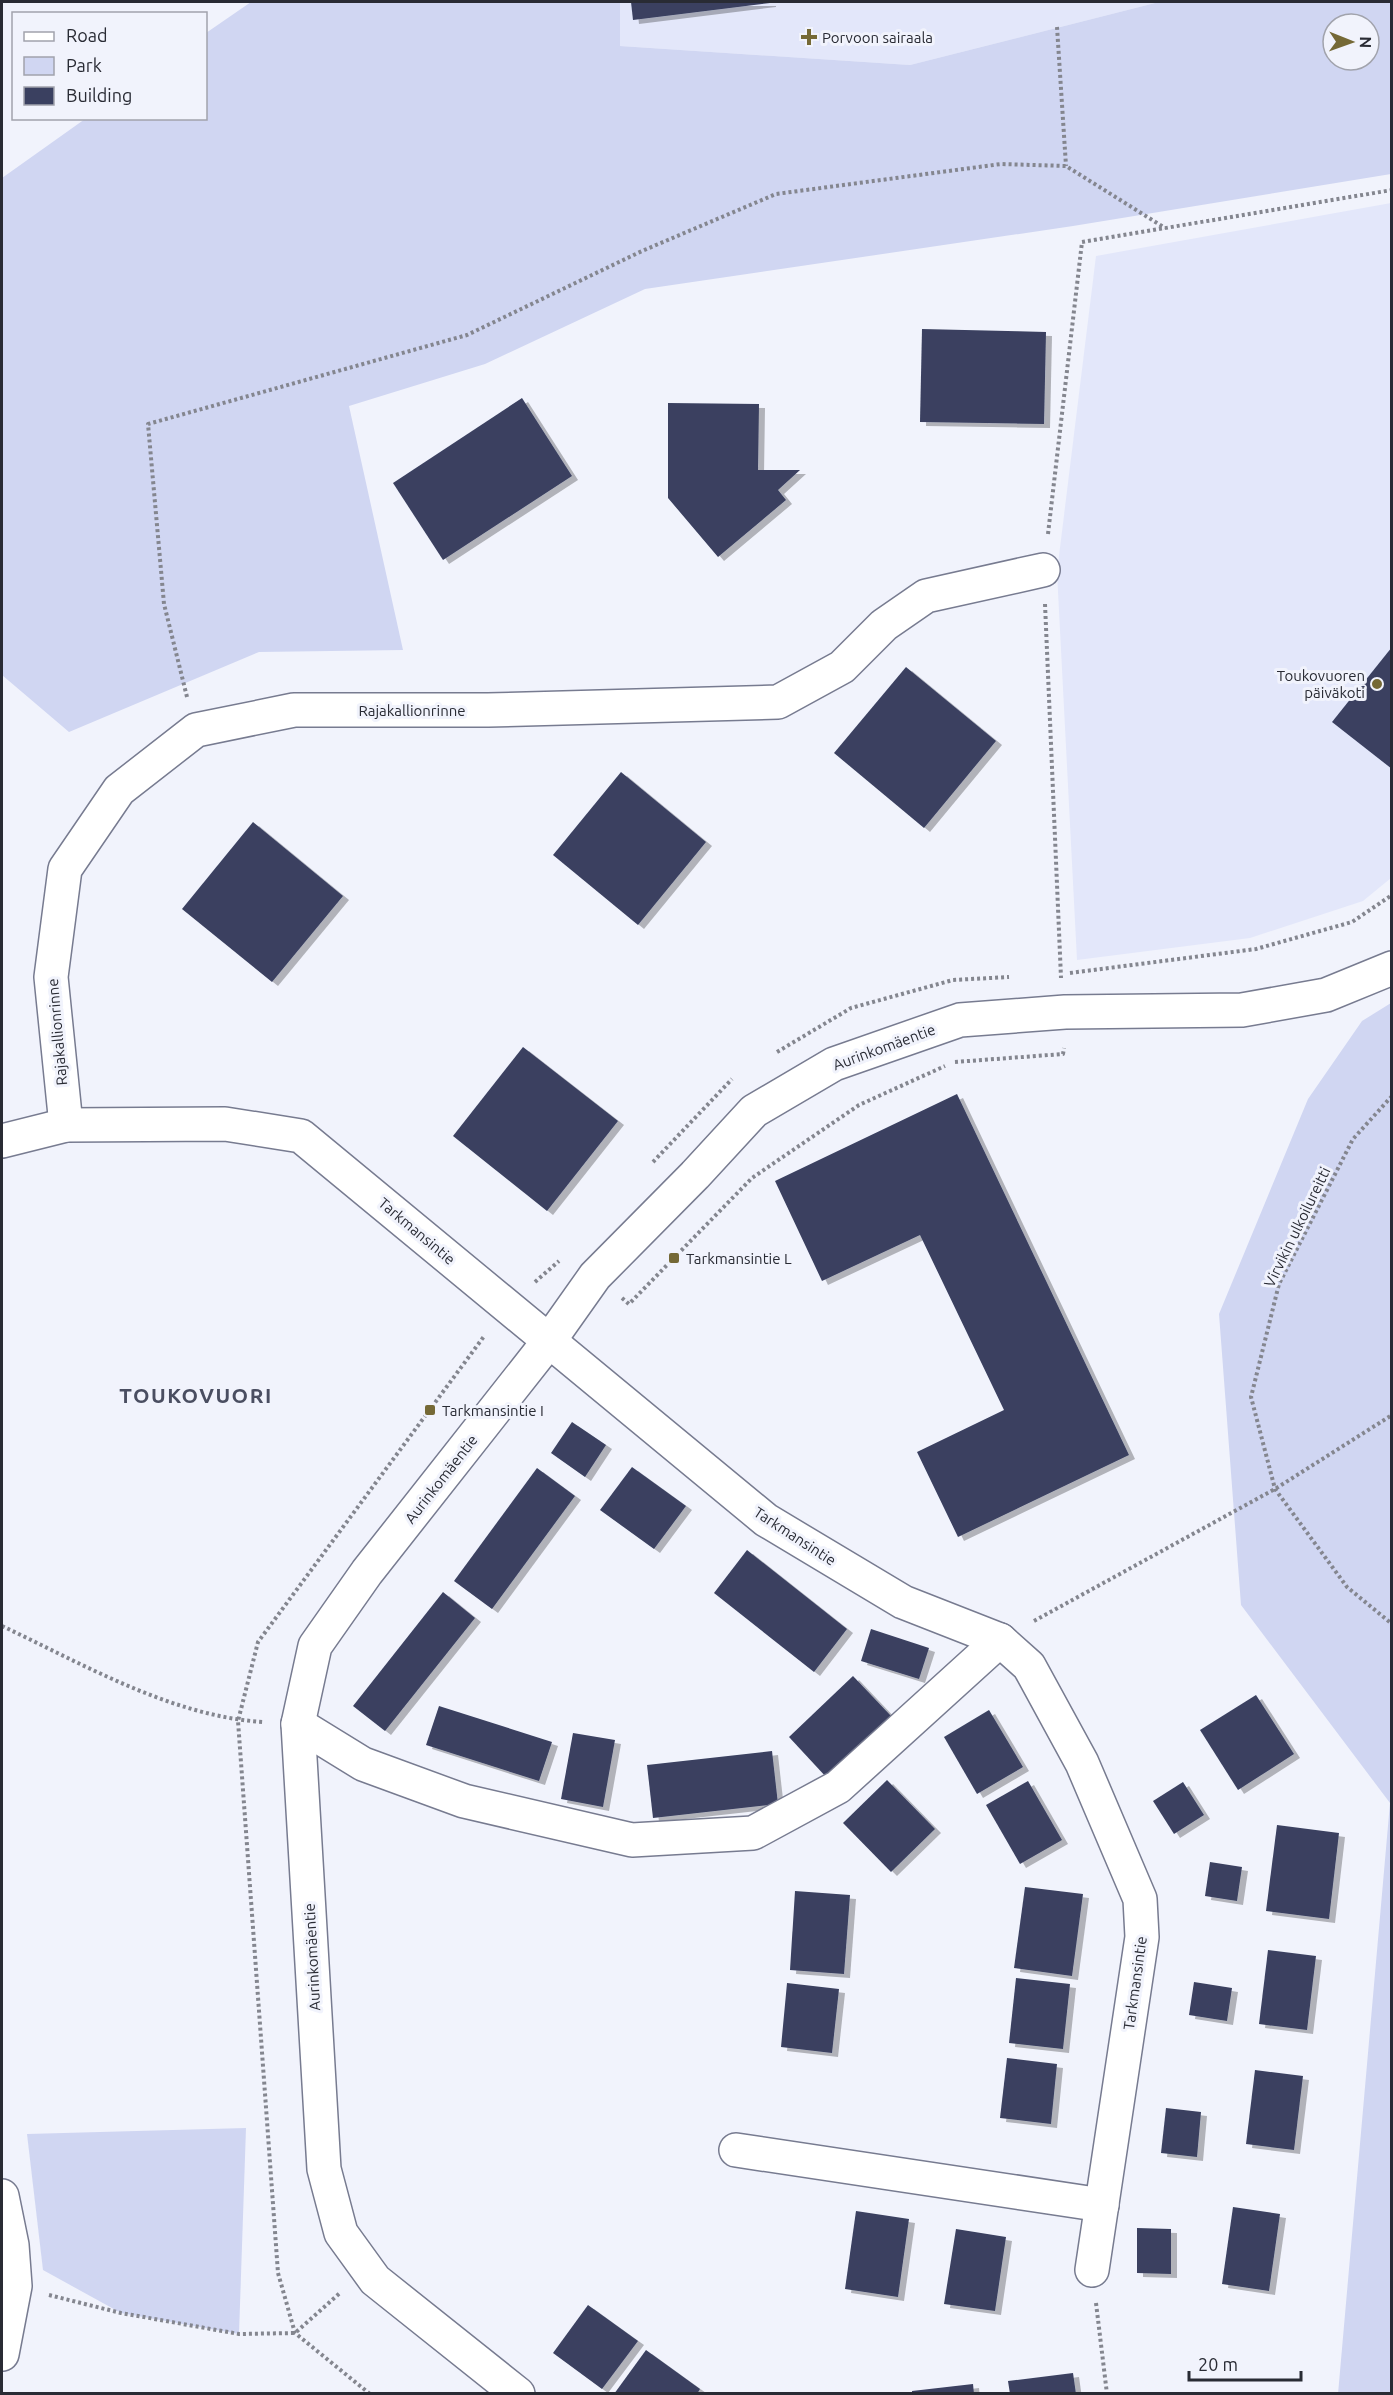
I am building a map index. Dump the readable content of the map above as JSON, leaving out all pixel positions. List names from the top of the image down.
{
  "streets": {
    "street": ["Rajakallionrinne", "Aurinkomäentie", "Tarkmansintie"],
    "path": ["Virvikin ulkoilureitti"]
  },
  "crossings": [
    ["Rajakallionrinne", "Tarkmansintie"],
    ["Aurinkomäentie", "Tarkmansintie"]
  ],
  "districts": ["TOUKOVUORI"],
  "places": {
    "health": ["Porvoon sairaala"],
    "other": ["Toukovuoren päiväkoti"],
    "transit": ["Tarkmansintie L", "Tarkmansintie I"]
  },
  "legend": ["Road", "Park", "Building"],
  "scale_bar": "20 m",
  "north": "right"
}
